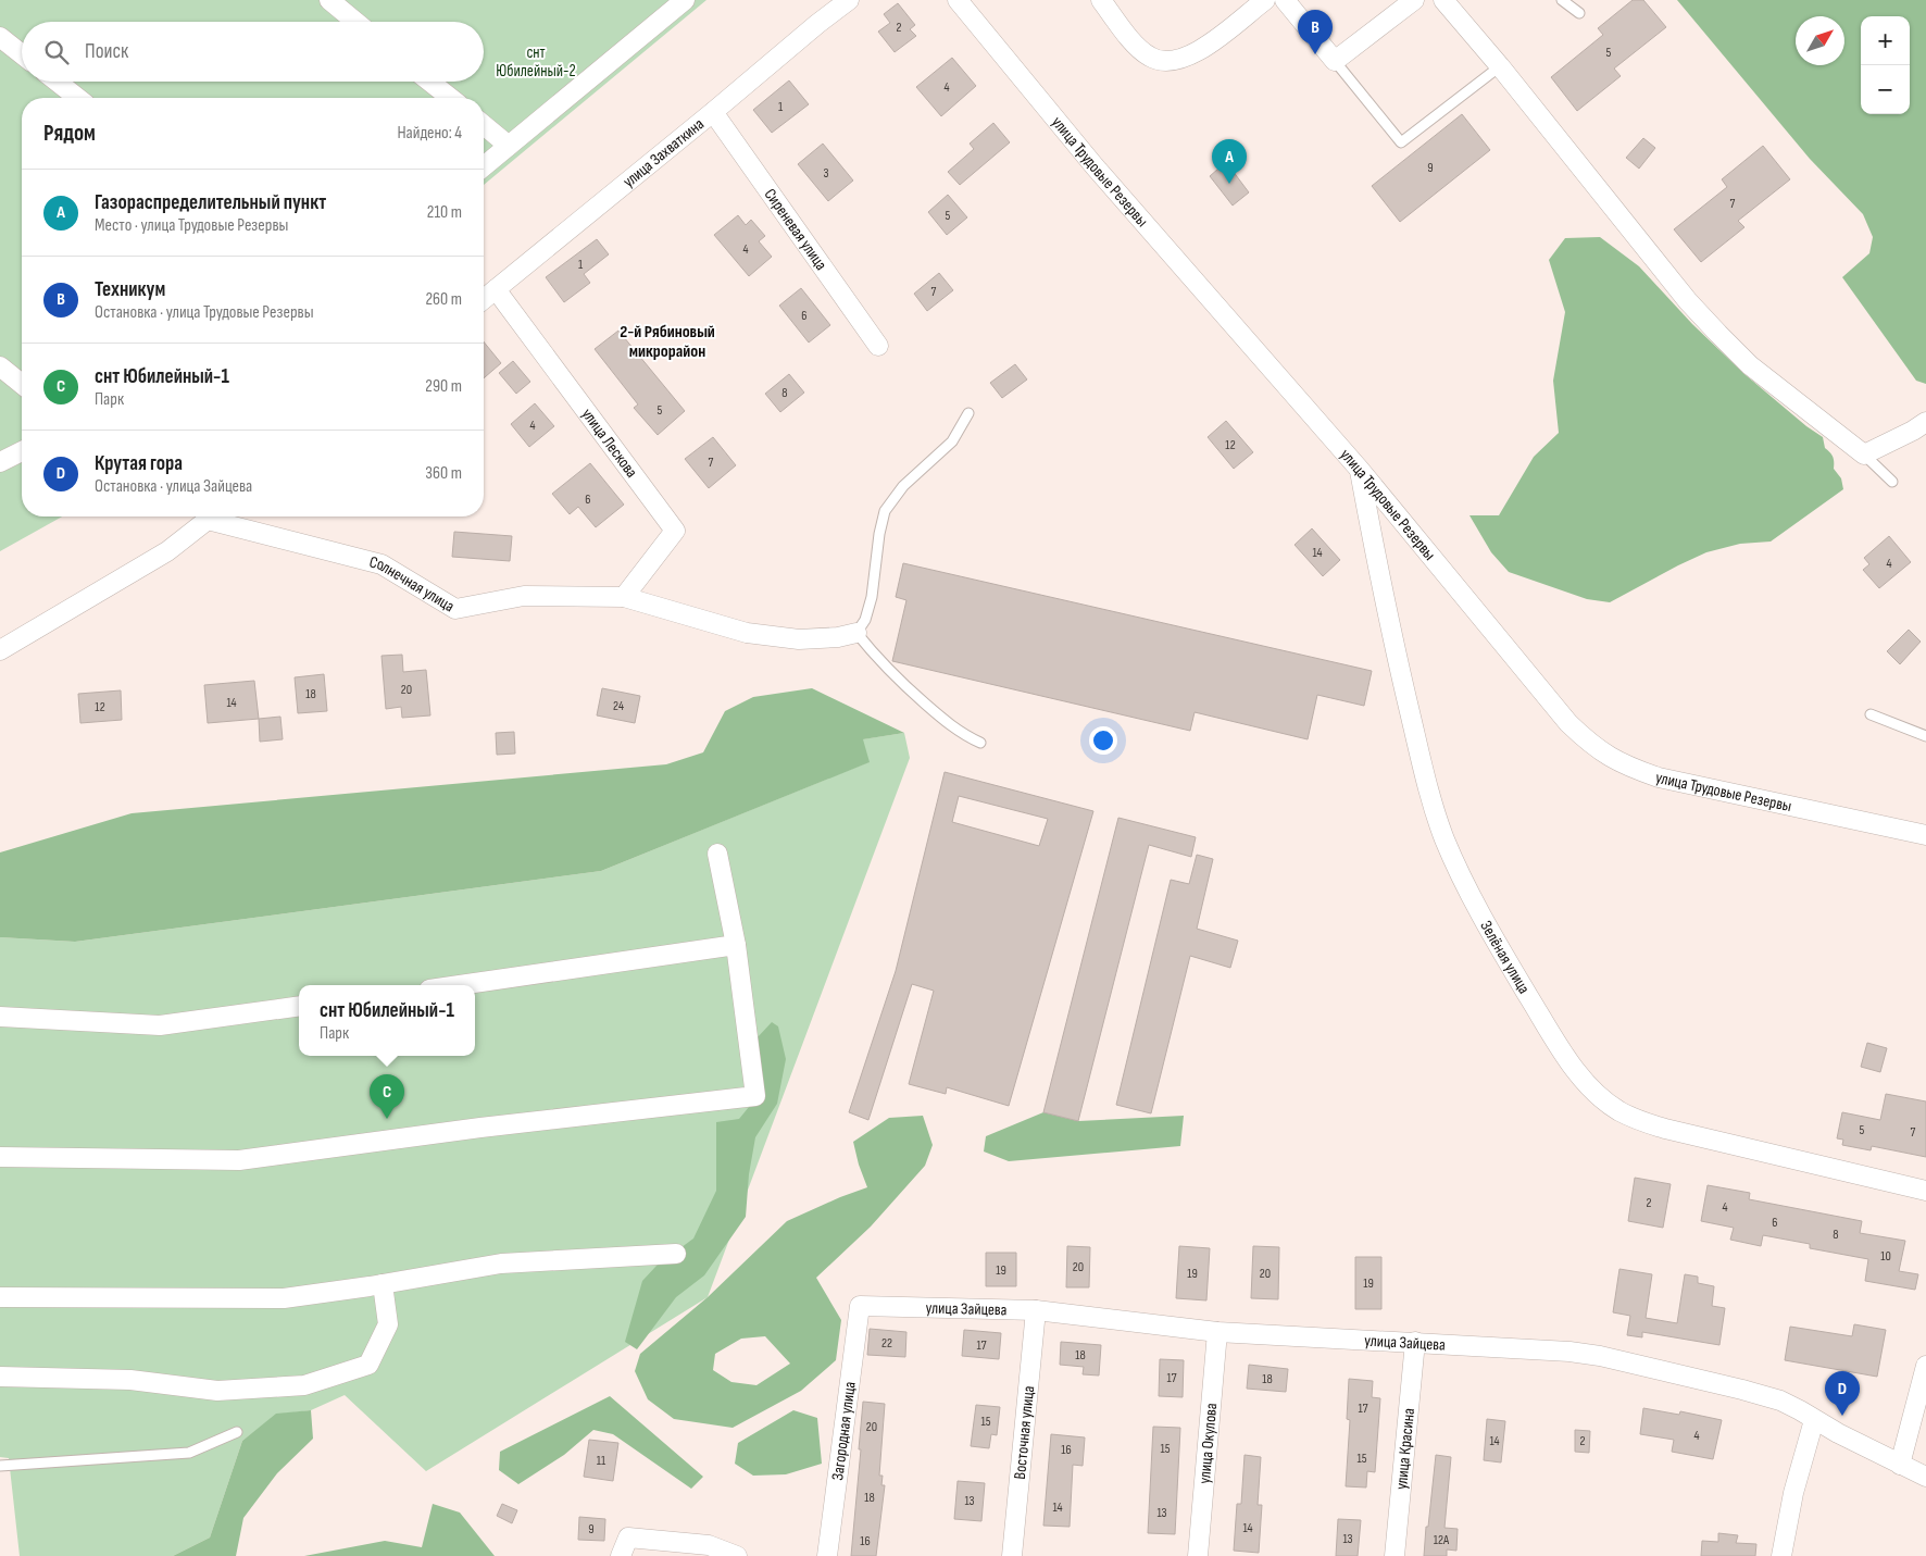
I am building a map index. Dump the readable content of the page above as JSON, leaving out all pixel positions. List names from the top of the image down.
{
  "streets": {
    "street": [
      "улица Захваткина",
      "улица Трудовые Резервы",
      "Сиреневая улица",
      "улица Лескова",
      "Солнечная улица",
      "Зелёная улица",
      "улица Зайцева",
      "Загородная улица",
      "Восточная улица",
      "улица Окулова",
      "улица Красина"
    ]
  },
  "crossings": [
    ["улица Захваткина", "Сиреневая улица"],
    ["улица Захваткина", "улица Лескова"],
    ["улица Трудовые Резервы", "Зелёная улица"],
    ["улица Лескова", "Солнечная улица"],
    ["улица Зайцева", "Загородная улица"],
    ["улица Зайцева", "Восточная улица"],
    ["улица Зайцева", "улица Окулова"],
    ["улица Зайцева", "улица Красина"]
  ],
  "districts": ["2-й Рябиновый микрорайон"],
  "parks": ["снт Юбилейный-2"],
  "house_numbers": [
    "2",
    "5",
    "4",
    "1",
    "9",
    "3",
    "7",
    "5",
    "4",
    "1",
    "7",
    "6",
    "8",
    "5",
    "4",
    "12",
    "7",
    "6",
    "14",
    "4",
    "20",
    "18",
    "14",
    "24",
    "12",
    "5",
    "7",
    "2",
    "4",
    "6",
    "8",
    "10",
    "20",
    "19",
    "19",
    "20",
    "19",
    "22",
    "17",
    "18",
    "17",
    "18",
    "17",
    "15",
    "20",
    "4",
    "14",
    "2",
    "15",
    "16",
    "15",
    "11",
    "18",
    "13",
    "14",
    "13",
    "14",
    "9",
    "13",
    "12А",
    "16"
  ],
  "north": "top right",
  "page": {
    "pins": [
      "B",
      "A",
      "C",
      "D"
    ],
    "map_buttons": ["+", "−"],
    "search": "Поиск",
    "heading": ["Рядом", "Найдено: 4"],
    "list": [
      {
        "mark": "A",
        "name": "Газораспределительный пункт",
        "note": "Место · улица Трудовые Резервы",
        "value": "210 m"
      },
      {
        "mark": "B",
        "name": "Техникум",
        "note": "Остановка · улица Трудовые Резервы",
        "value": "260 m"
      },
      {
        "mark": "C",
        "name": "снт Юбилейный-1",
        "note": "Парк",
        "value": "290 m"
      },
      {
        "mark": "D",
        "name": "Крутая гора",
        "note": "Остановка · улица Зайцева",
        "value": "360 m"
      }
    ],
    "popup": ["снт Юбилейный-1", "Парк"]
  }
}
